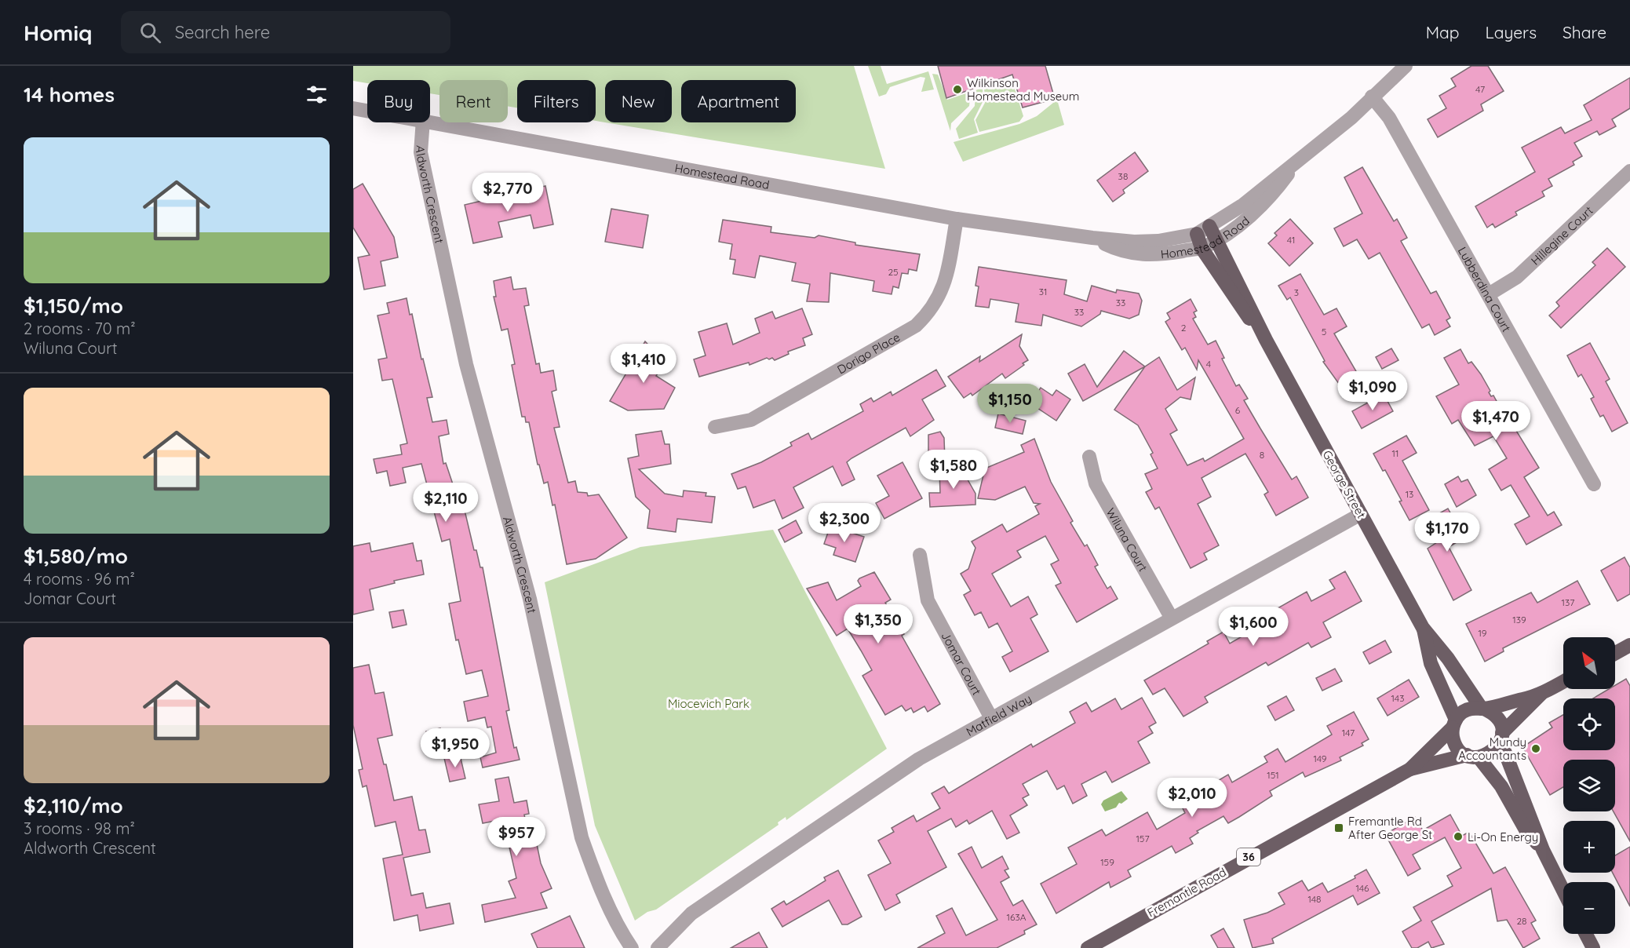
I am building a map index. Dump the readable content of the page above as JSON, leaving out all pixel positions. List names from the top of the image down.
{
  "streets": {
    "main road": ["George Street", "36", "Fremantle Road"],
    "street": [
      "Homestead Road",
      "Aldworth Crescent",
      "Hillegine Court",
      "Lubberdina Court",
      "Dorigo Place",
      "Wiluna Court",
      "Jomar Court",
      "Matfield Way"
    ]
  },
  "crossings": [
    ["Homestead Road", "Lubberdina Court"],
    ["Homestead Road", "Dorigo Place"],
    ["Homestead Road", "George Street"],
    ["Hillegine Court", "Lubberdina Court"],
    ["George Street", "Matfield Way"],
    ["George Street", "Fremantle Road"],
    ["Wiluna Court", "Matfield Way"],
    ["Jomar Court", "Matfield Way"]
  ],
  "parks": ["Miocevich Park"],
  "places": {
    "other": ["Wilkinson Homestead Museum", "Mundy Accountants", "Li-On Energy"],
    "transit": ["Fremantle Rd After George St"]
  },
  "house_numbers": [
    "47",
    "38",
    "41",
    "25",
    "31",
    "3",
    "33",
    "33",
    "2",
    "5",
    "4",
    "6",
    "11",
    "8",
    "13",
    "137",
    "139",
    "19",
    "143",
    "147",
    "149",
    "151",
    "157",
    "159",
    "146",
    "148",
    "163A",
    "28"
  ],
  "north": "top left",
  "page": {
    "header": "Homiq",
    "search": "Search here",
    "nav": ["Map", "Layers", "Share"],
    "heading": "14 homes",
    "chip": [
      "Buy",
      "Rent",
      "Filters",
      "New",
      "Apartment"
    ],
    "list": [
      {
        "name": "$1,150/mo",
        "note": "2 rooms · 70 m² · Wiluna Court"
      },
      {
        "name": "$1,580/mo",
        "note": "4 rooms · 96 m² · Jomar Court"
      },
      {
        "name": "$2,110/mo",
        "note": "3 rooms · 98 m² · Aldworth Crescent"
      }
    ],
    "price": [
      "$2,770",
      "$1,410",
      "$1,090",
      "$1,150",
      "$1,470",
      "$1,580",
      "$2,110",
      "$2,300",
      "$1,170",
      "$1,350",
      "$1,600",
      "$1,950",
      "$2,010",
      "$957"
    ],
    "map_buttons": ["+", "−"]
  }
}
